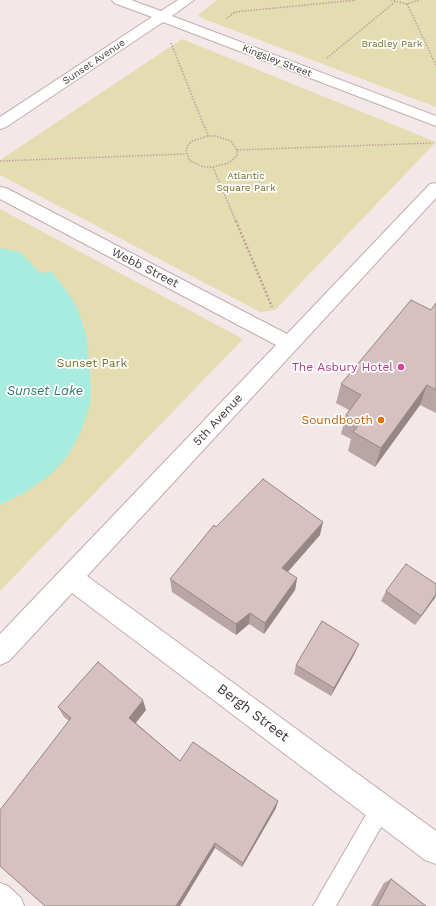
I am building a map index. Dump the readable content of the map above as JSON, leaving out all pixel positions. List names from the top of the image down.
{
  "streets": {
    "street": [
      "Kingsley Street",
      "Sunset Avenue",
      "Webb Street",
      "5th Avenue",
      "Bergh Street"
    ]
  },
  "crossings": [
    ["Kingsley Street", "Sunset Avenue"],
    ["Webb Street", "5th Avenue"],
    ["5th Avenue", "Bergh Street"]
  ],
  "water": ["Sunset Lake"],
  "parks": ["Bradley Park", "Atlantic Square Park", "Sunset Park"],
  "places": ["The Asbury Hotel", "Soundbooth"]
}
